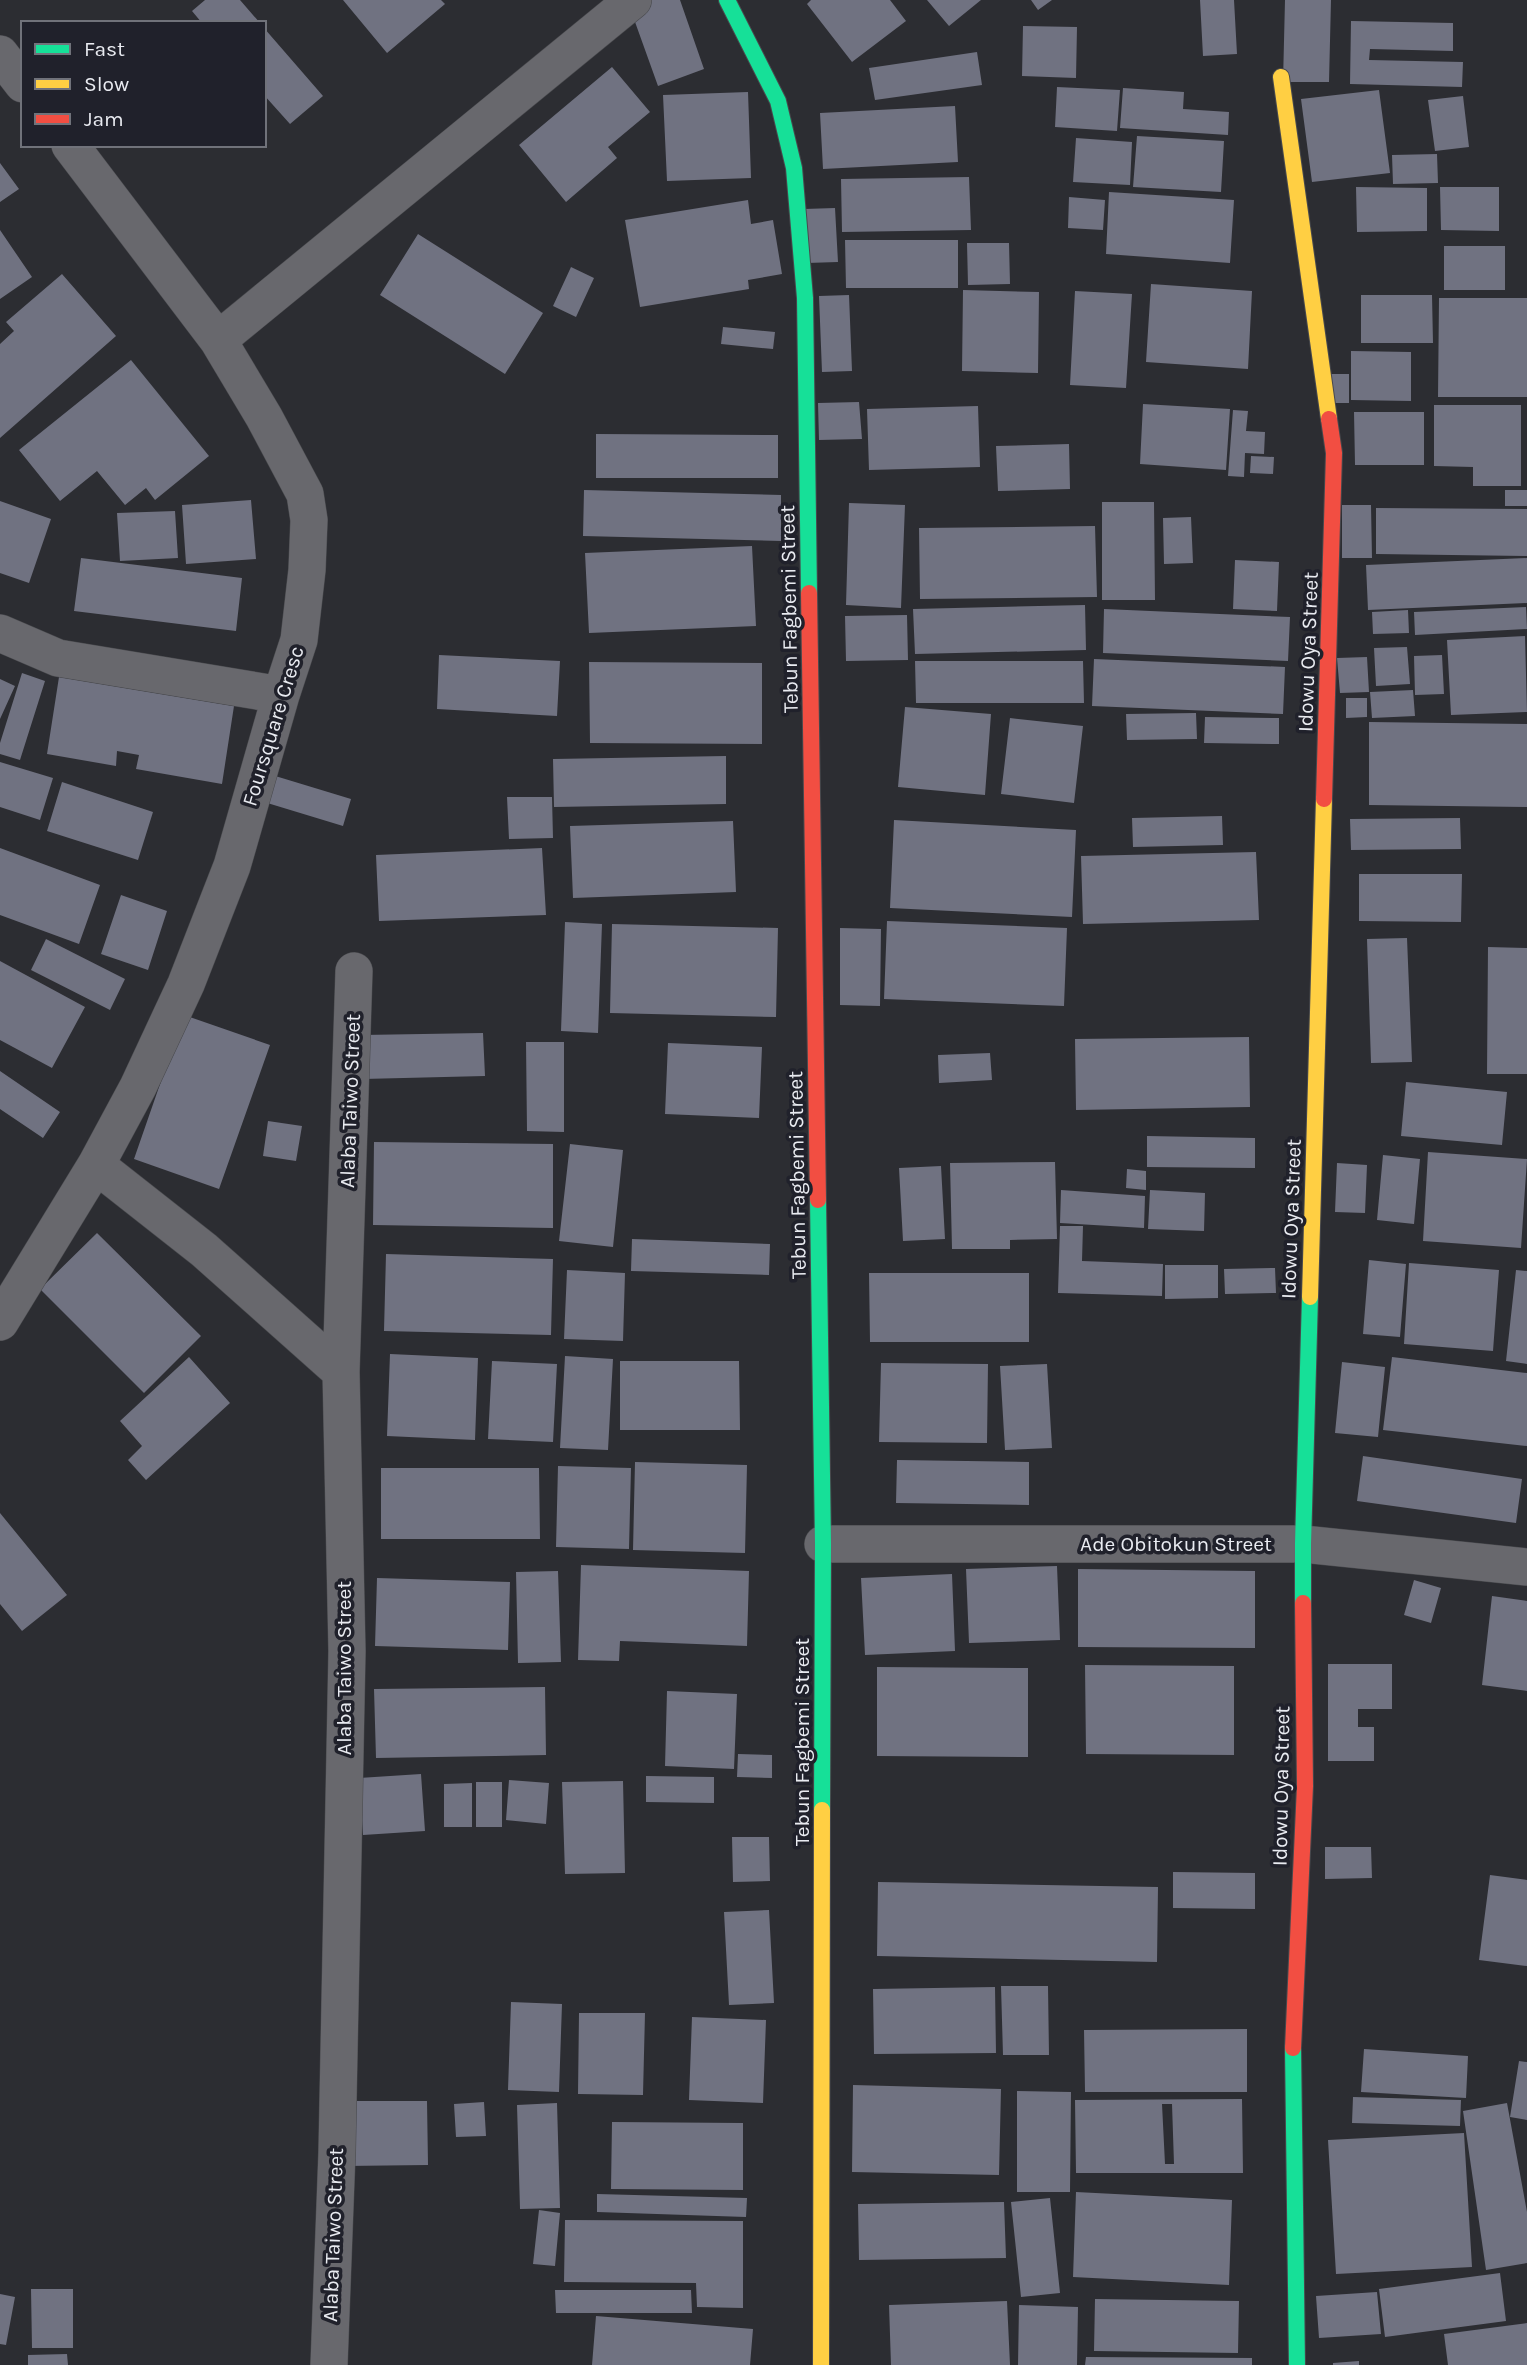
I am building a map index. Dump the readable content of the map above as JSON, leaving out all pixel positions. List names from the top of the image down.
{
  "streets": {
    "street": [
      "Tebun Fagbemi Street",
      "Idowu Oya Street",
      "Foursquare Cresc",
      "Alaba Taiwo Street",
      "Ade Obitokun Street"
    ]
  },
  "crossings": [
    ["Tebun Fagbemi Street", "Ade Obitokun Street"],
    ["Idowu Oya Street", "Ade Obitokun Street"]
  ],
  "legend": ["Fast", "Slow", "Jam"]
}
